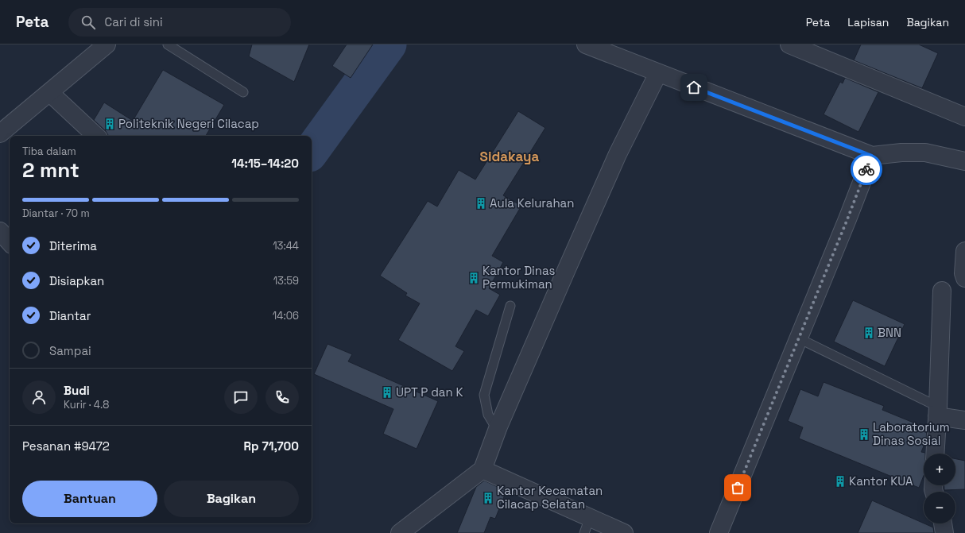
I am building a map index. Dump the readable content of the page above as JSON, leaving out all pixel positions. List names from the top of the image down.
{
  "districts": ["Sidakaya"],
  "places": {
    "building": [
      "Politeknik Negeri Cilacap",
      "Aula Kelurahan",
      "Kantor Dinas Permukiman",
      "BNN",
      "UPT P dan K",
      "Laboratorium Dinas Sosial",
      "Kantor KUA",
      "Kantor Kecamatan Cilacap Selatan"
    ]
  },
  "page": {
    "header": "Peta",
    "search": "Cari di sini",
    "nav": ["Peta", "Lapisan", "Bagikan"],
    "heading": ["2 mnt", "Tiba dalam", "14:15–14:20"],
    "panel": [
      "Budi",
      "Kurir · 4.8",
      "Pesanan #9472",
      "Rp 71,700"
    ],
    "bar": "Diantar · 70 m",
    "list": [
      ["Diterima", "13:44"],
      ["Disiapkan", "13:59"],
      ["Diantar", "14:06"],
      "Sampai"
    ],
    "map_buttons": ["+", "−"],
    "buttons": ["Bantuan", "Bagikan"]
  }
}
